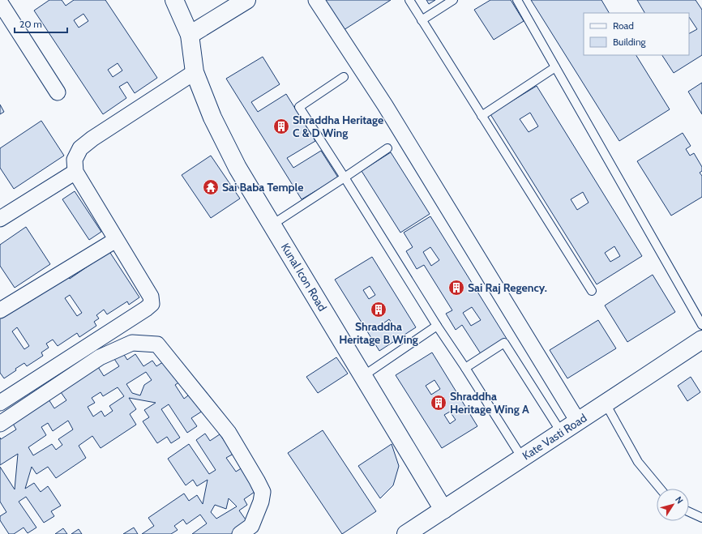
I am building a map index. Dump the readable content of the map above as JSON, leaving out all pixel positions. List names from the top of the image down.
{
  "streets": {
    "street": ["Kunal Icon Road", "Kate Vasti Road"]
  },
  "crossings": [
    ["Kunal Icon Road", "Kate Vasti Road"]
  ],
  "places": {
    "building": [
      "Shraddha Heritage C & D Wing",
      "Sai Raj Regency.",
      "Shraddha Heritage B Wing",
      "Shraddha Heritage Wing A"
    ],
    "temple": ["Sai Baba Temple"]
  },
  "legend": ["Road", "Building"],
  "scale_bar": "20 m",
  "north": "top right"
}
